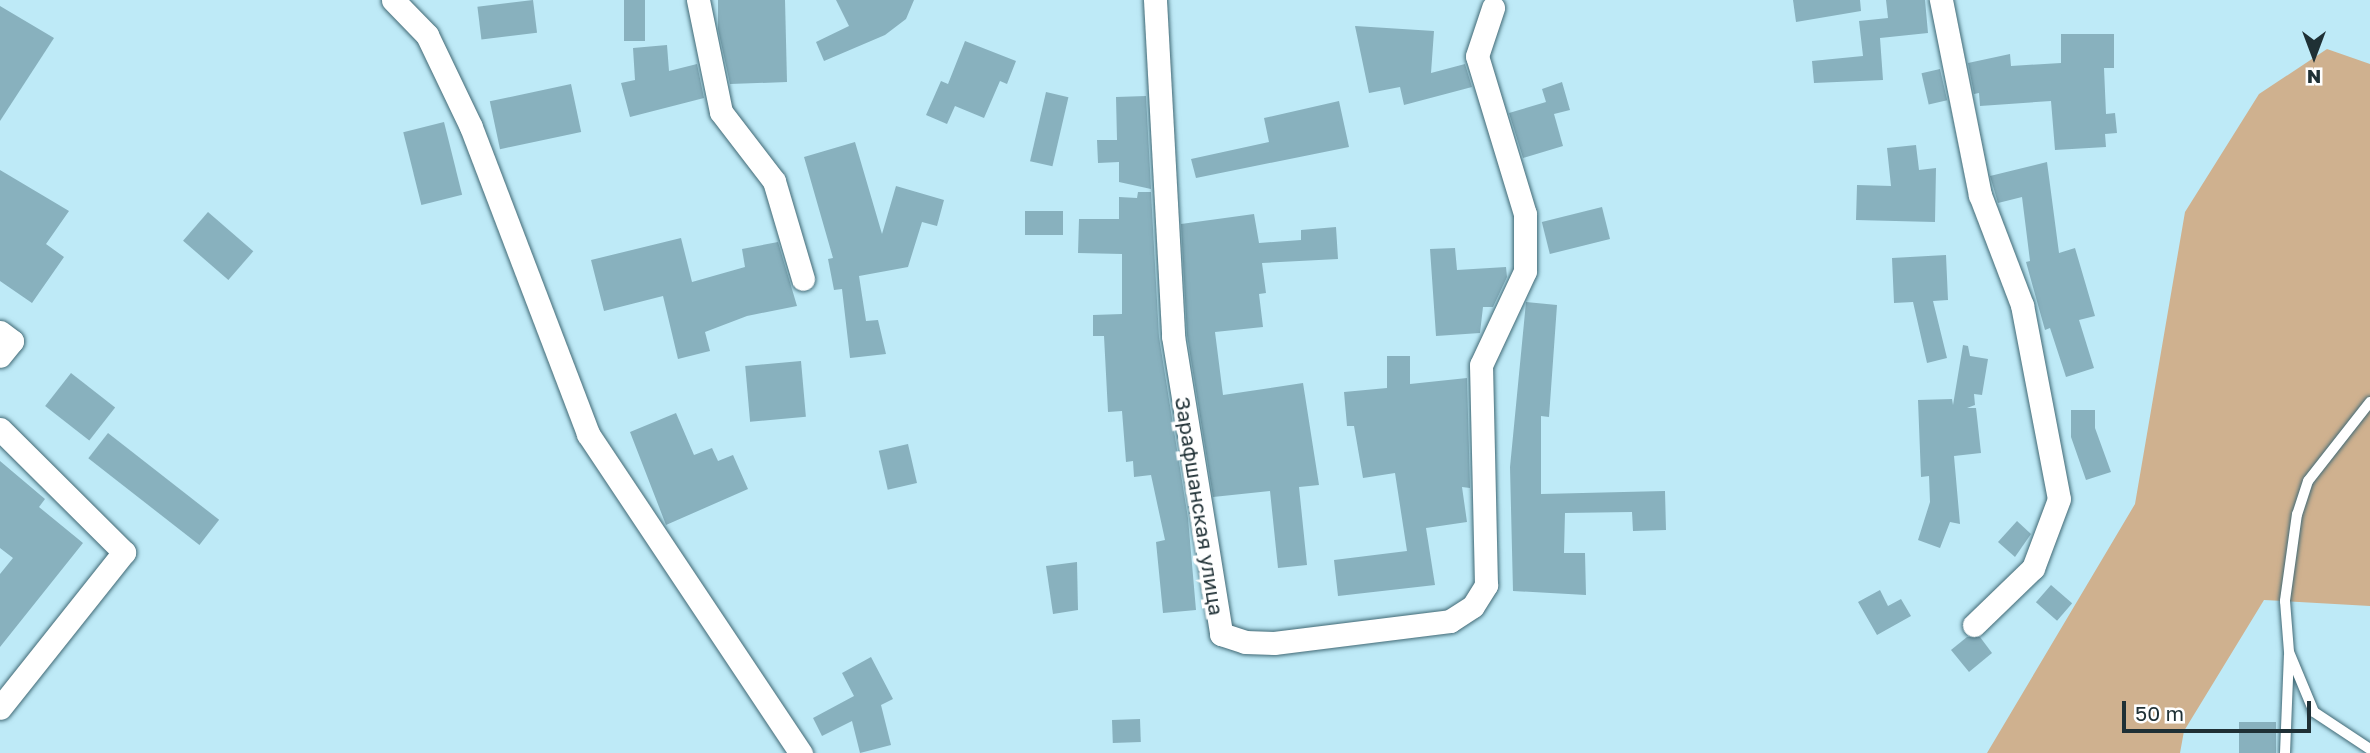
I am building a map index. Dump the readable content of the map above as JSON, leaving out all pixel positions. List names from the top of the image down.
{
  "streets": {
    "street": ["Зарафшанская улица"]
  },
  "scale_bar": "50 m",
  "north": "bottom"
}
